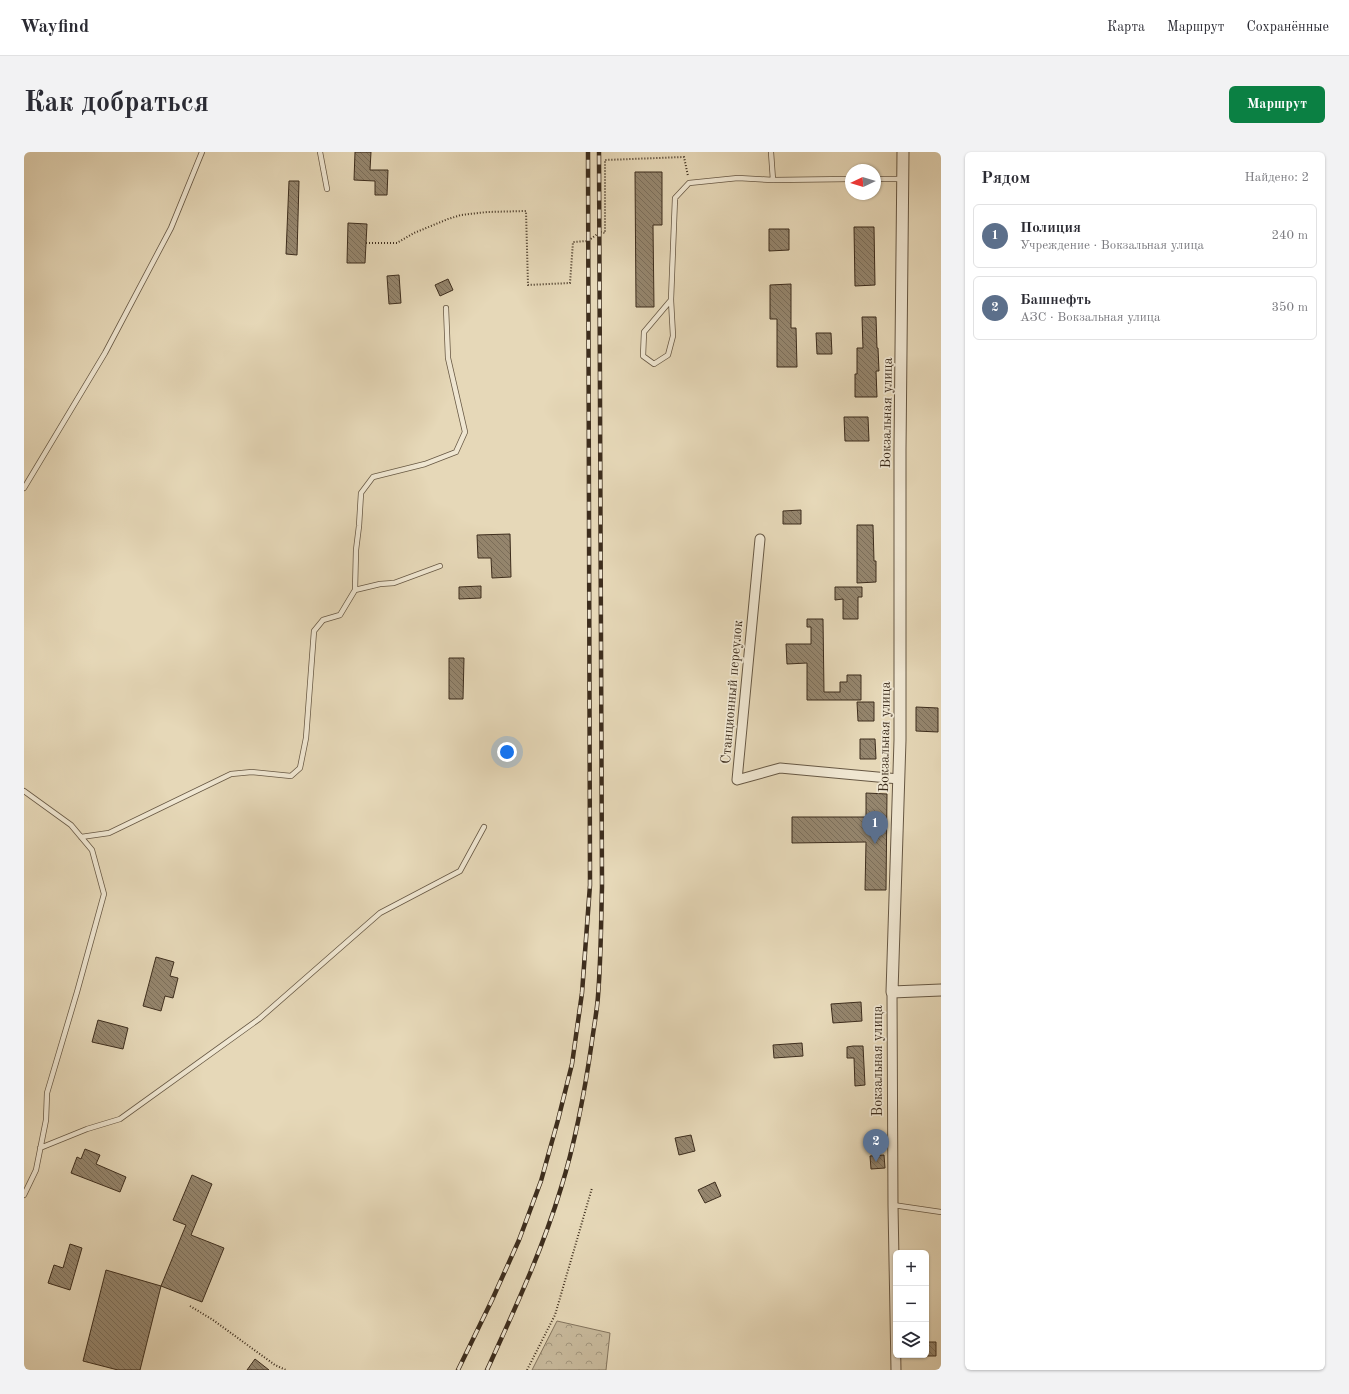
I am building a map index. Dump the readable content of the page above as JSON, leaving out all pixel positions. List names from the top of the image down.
{
  "streets": {
    "street": ["Вокзальная улица", "Станционный переулок"]
  },
  "crossings": [
    ["Вокзальная улица", "Станционный переулок"]
  ],
  "north": "left",
  "page": {
    "header": "Wayfind",
    "nav": ["Карта", "Маршрут", "Сохранённые"],
    "buttons": "Маршрут",
    "title": "Как добраться",
    "heading": ["Рядом", "Найдено: 2"],
    "list": [
      {
        "mark": "1",
        "name": "Полиция",
        "note": "Учреждение · Вокзальная улица",
        "value": "240 m"
      },
      {
        "mark": "2",
        "name": "Башнефть",
        "note": "АЗС · Вокзальная улица",
        "value": "350 m"
      }
    ],
    "pins": ["1", "2"],
    "map_buttons": ["+", "−"]
  }
}
